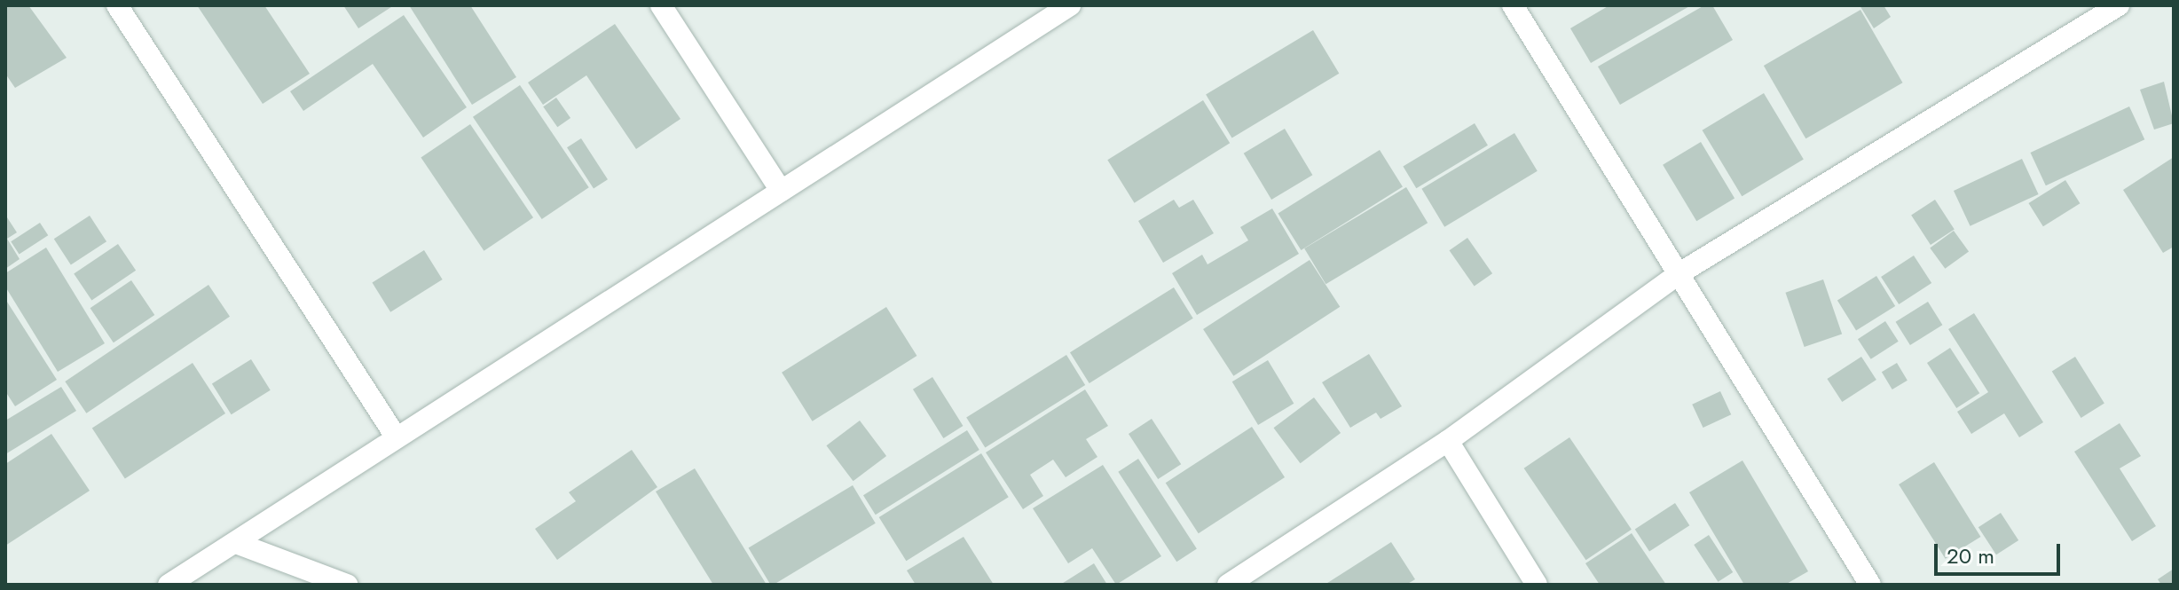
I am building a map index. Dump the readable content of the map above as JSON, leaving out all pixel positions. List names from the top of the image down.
{
  "scale_bar": "20 m"
}
